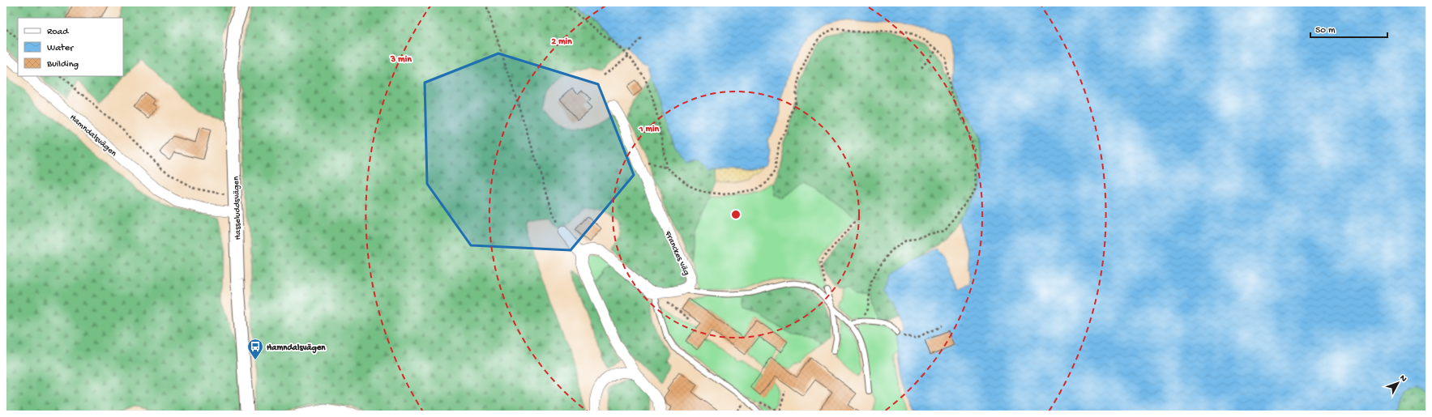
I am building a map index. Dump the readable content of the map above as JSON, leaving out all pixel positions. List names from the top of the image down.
{
  "streets": {
    "street": ["Hamndalsvägen", "Hasseluddsvägen", "Franckes väg"]
  },
  "crossings": [
    ["Hamndalsvägen", "Hasseluddsvägen"]
  ],
  "places": {
    "bus stop": ["Hamndalsvägen"]
  },
  "legend": ["Road", "Water", "Building"],
  "scale_bar": "50 m",
  "north": "top right",
  "rings": ["2 min", "3 min", "1 min"]
}
